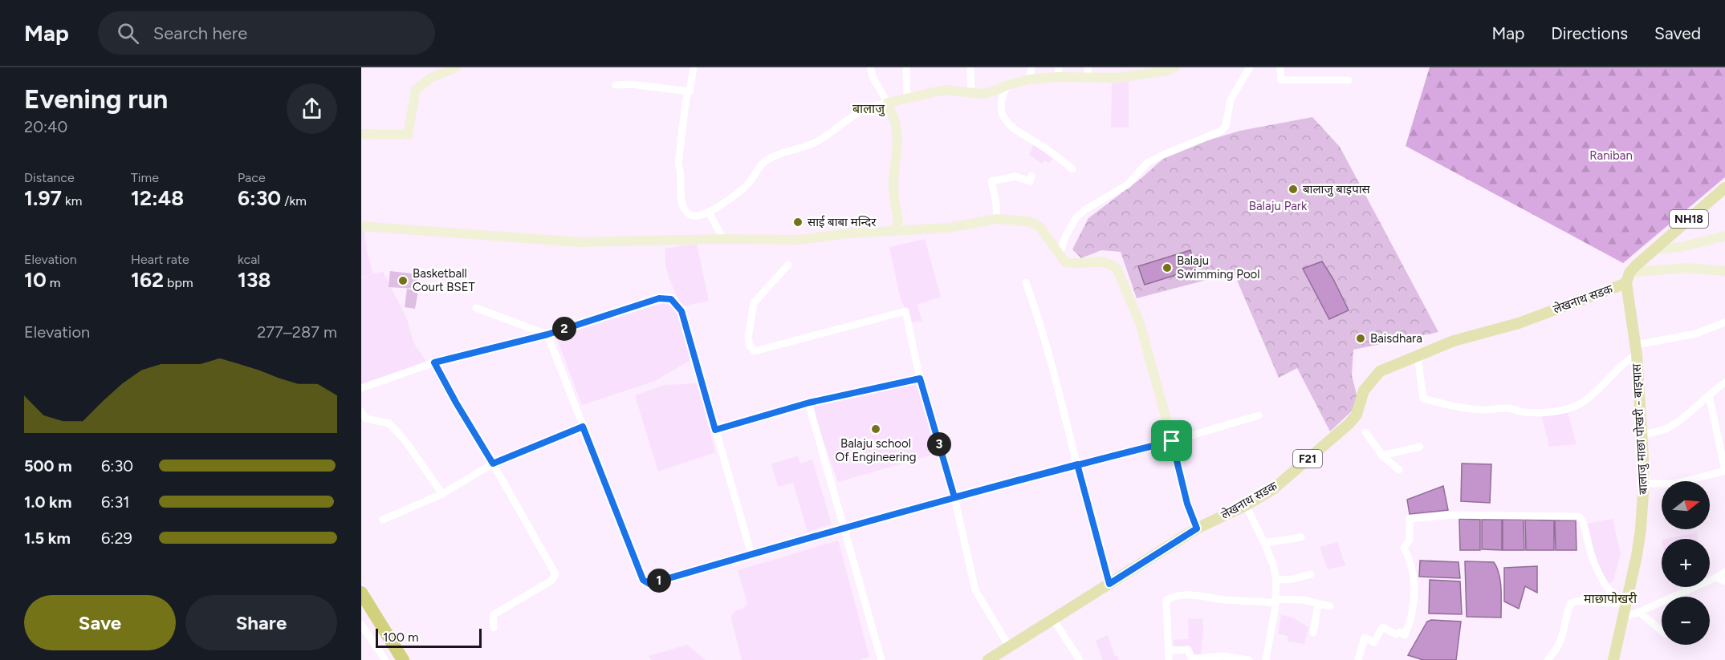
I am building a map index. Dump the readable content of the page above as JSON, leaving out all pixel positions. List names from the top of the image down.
{
  "streets": {
    "main road": [
      "NH18",
      "लेखनाथ सडक",
      "बालाजु माछा पोखरी - बाइपास",
      "F21"
    ]
  },
  "crossings": [
    ["NH18", "लेखनाथ सडक"],
    ["NH18", "बालाजु माछा पोखरी - बाइपास"],
    ["लेखनाथ सडक", "बालाजु माछा पोखरी - बाइपास"]
  ],
  "districts": ["बालाजु", "माछापोखरी"],
  "parks": ["Raniban", "Balaju Park"],
  "places": [
    "बालाजु बाइपास",
    "साई बाबा मन्दिर",
    "Balaju Swimming Pool",
    "Basketball Court BSET",
    "Baisdhara",
    "Balaju school Of Engineering"
  ],
  "scale_bar": "100 m",
  "north": "right",
  "page": {
    "header": "Map",
    "search": "Search here",
    "nav": ["Map", "Directions", "Saved"],
    "heading": ["Evening run", "20:40"],
    "stats": [
      ["Distance", "1.97 km"],
      ["Time", "12:48"],
      ["Pace", "6:30 /km"],
      ["Elevation", "10 m"],
      ["Heart rate", "162 bpm"],
      ["kcal", "138"]
    ],
    "chart": ["Elevation", "277–287 m"],
    "pins": ["2", "3", "1"],
    "list": [
      {
        "name": "500 m",
        "note": "6:30"
      },
      {
        "name": "1.0 km",
        "note": "6:31"
      },
      {
        "name": "1.5 km",
        "note": "6:29"
      }
    ],
    "map_buttons": ["+", "−"],
    "buttons": ["Save", "Share"],
    "scale": "100 m"
  }
}
